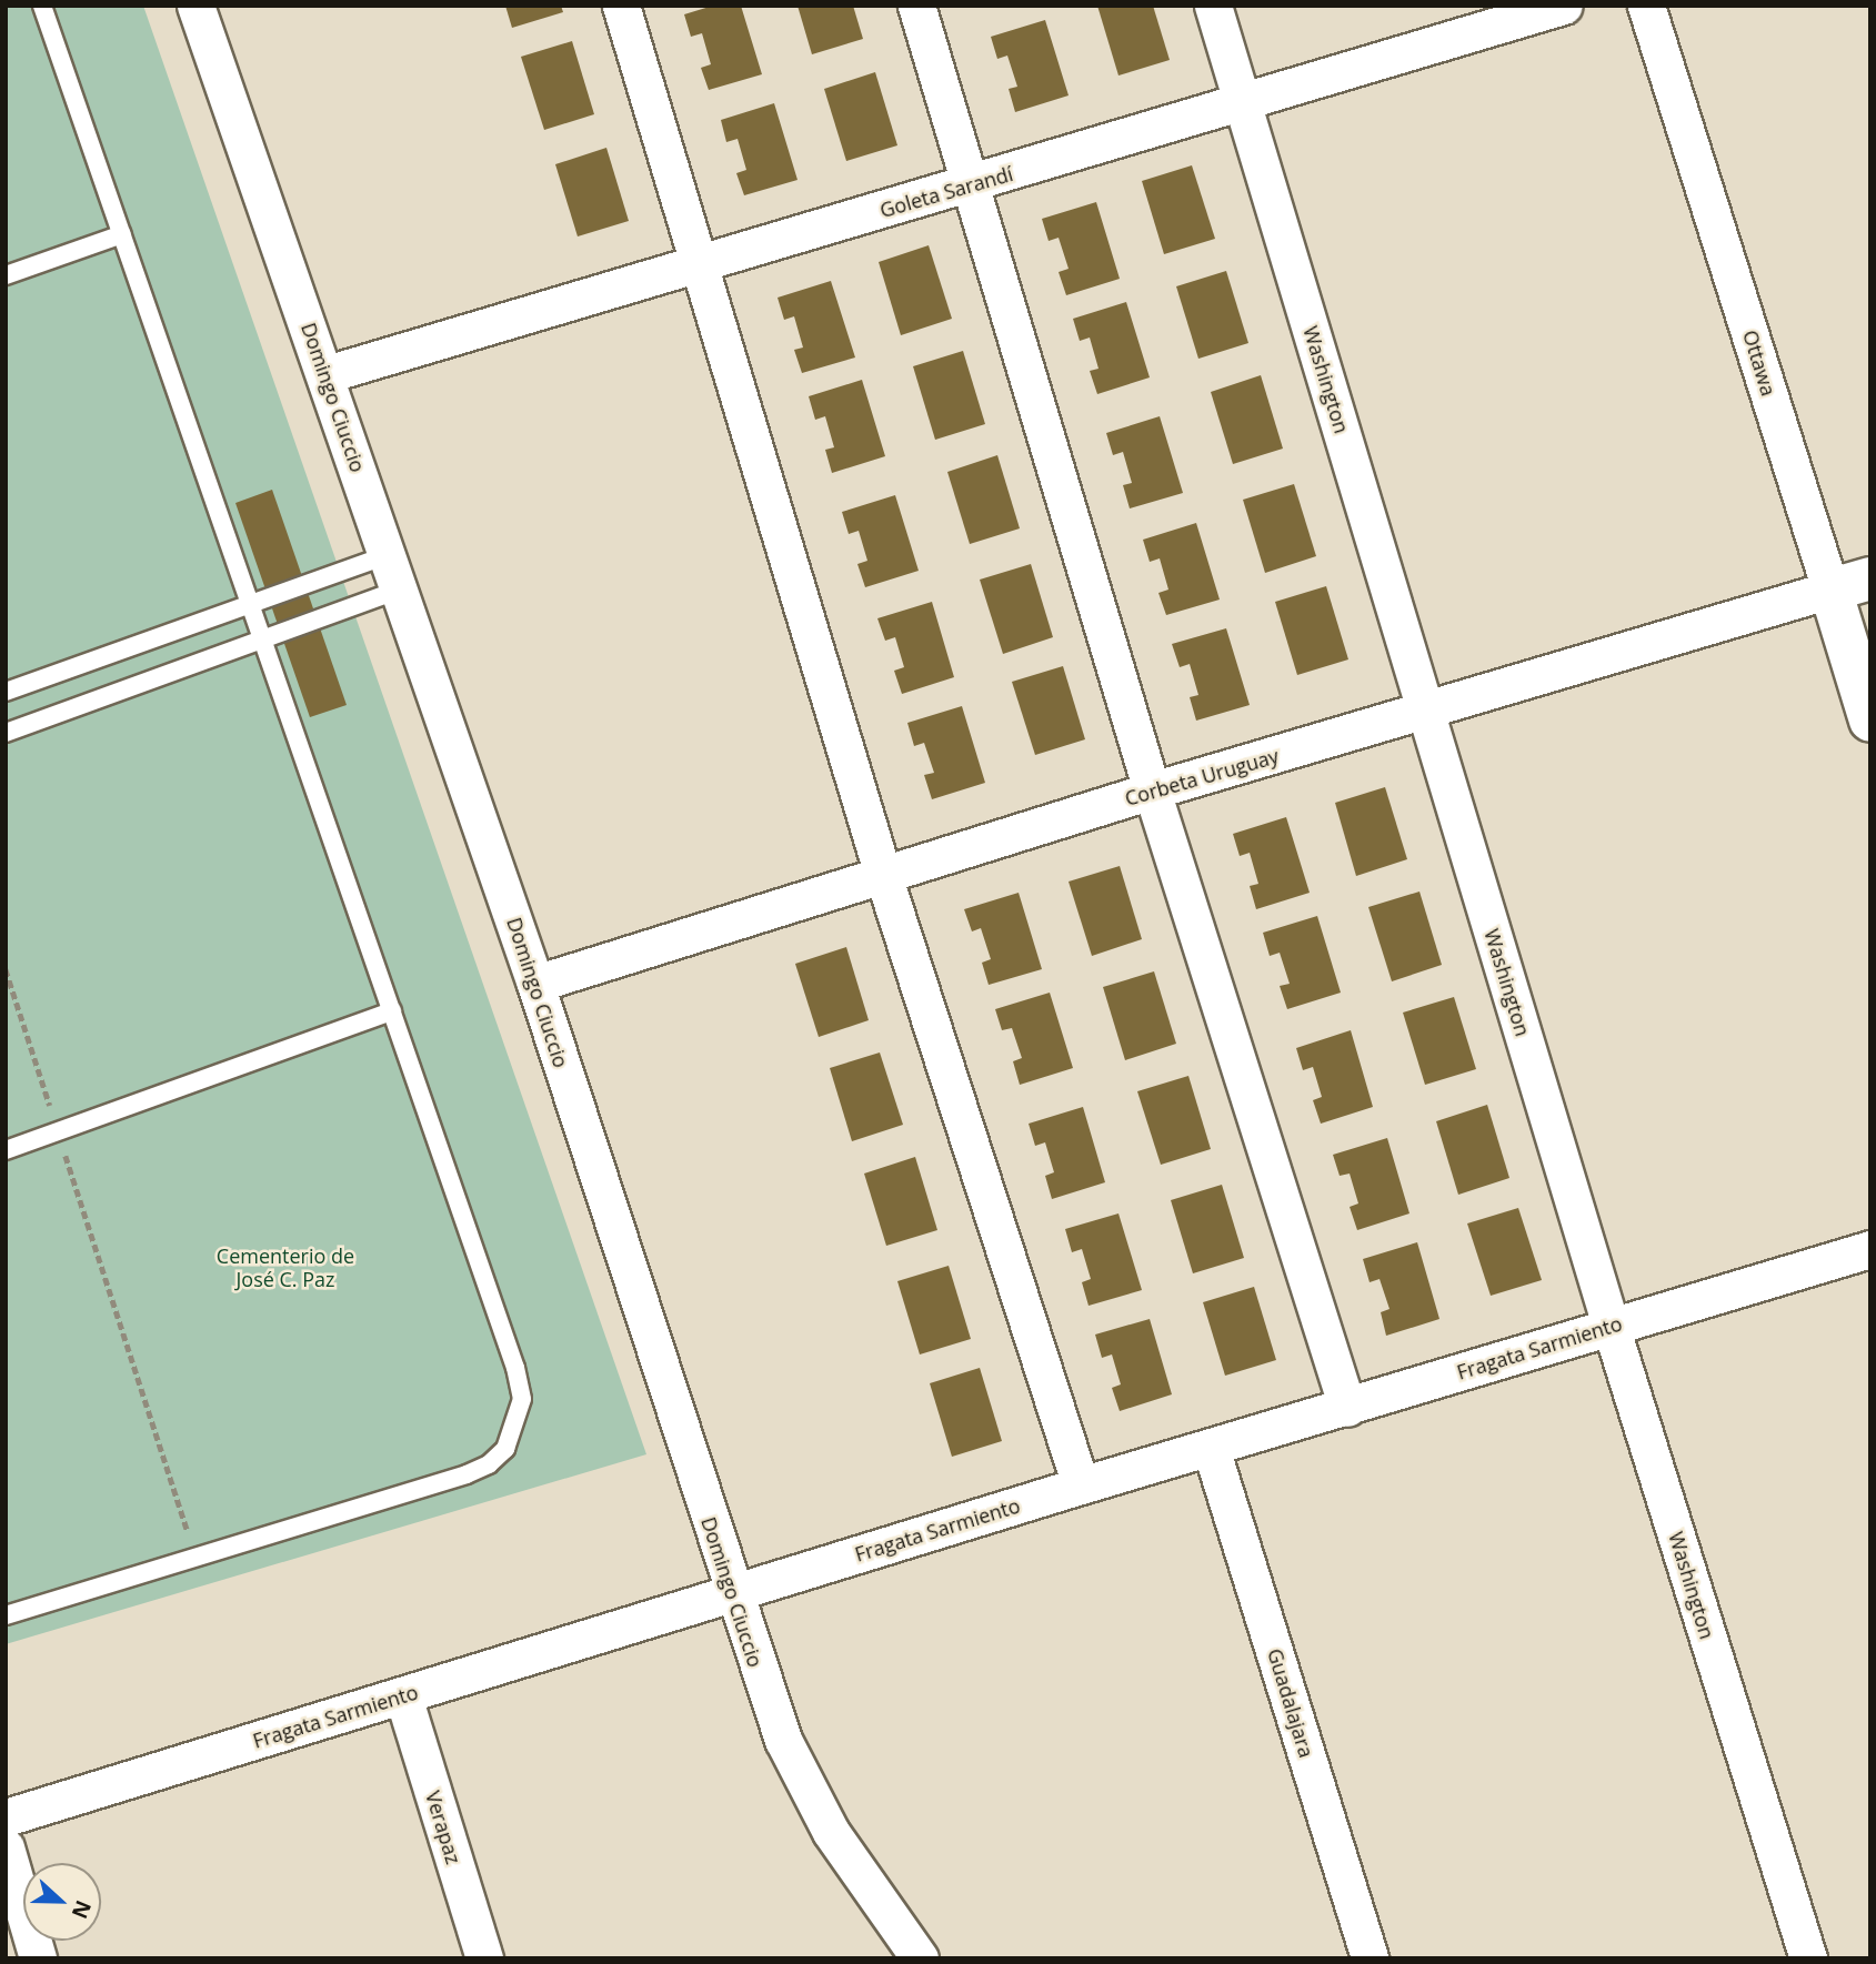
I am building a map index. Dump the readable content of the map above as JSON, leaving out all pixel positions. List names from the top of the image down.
{
  "streets": {
    "street": [
      "Goleta Sarandí",
      "Ottawa",
      "Washington",
      "Domingo Ciuccio",
      "Corbeta Uruguay",
      "Fragata Sarmiento",
      "Guadalajara",
      "Verapaz"
    ]
  },
  "crossings": [
    ["Goleta Sarandí", "Washington"],
    ["Goleta Sarandí", "Domingo Ciuccio"],
    ["Ottawa", "Corbeta Uruguay"],
    ["Washington", "Corbeta Uruguay"],
    ["Washington", "Fragata Sarmiento"],
    ["Domingo Ciuccio", "Corbeta Uruguay"],
    ["Domingo Ciuccio", "Fragata Sarmiento"],
    ["Fragata Sarmiento", "Guadalajara"],
    ["Fragata Sarmiento", "Verapaz"]
  ],
  "parks": ["Cementerio de José C. Paz"],
  "north": "right"
}
